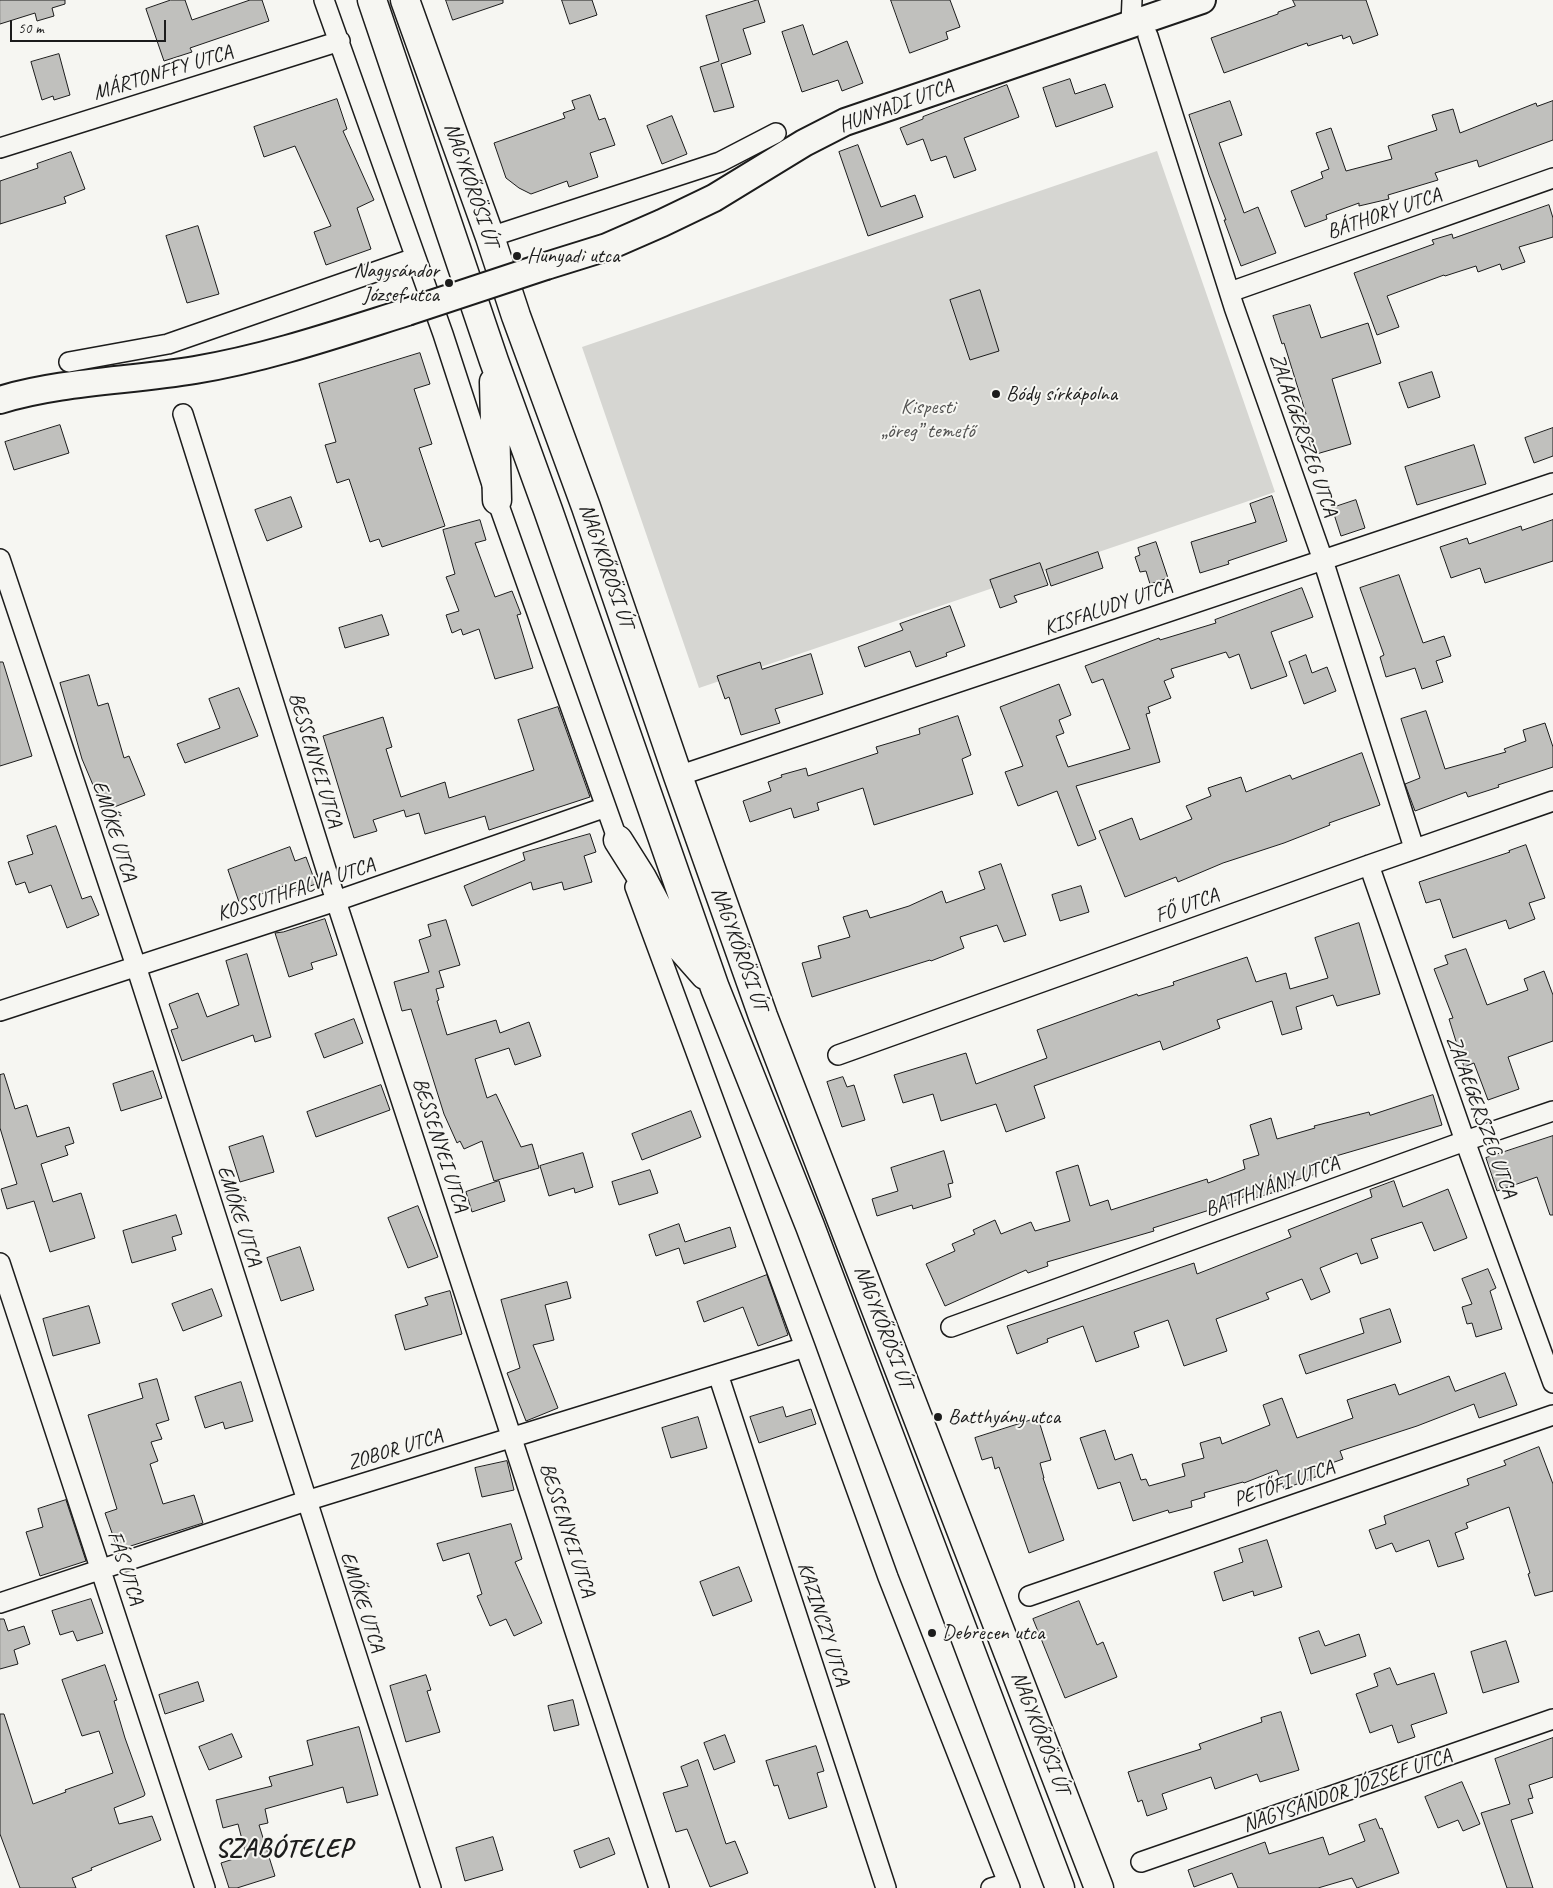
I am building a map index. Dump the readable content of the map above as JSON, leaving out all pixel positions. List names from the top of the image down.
{
  "streets": {
    "main road": ["NAGYKŐRÖSI ÚT"],
    "street": [
      "MÁRTONFFY UTCA",
      "HUNYADI UTCA",
      "BÁTHORY UTCA",
      "ZALAEGERSZEG UTCA",
      "KISFALUDY UTCA",
      "BESSENYEI UTCA",
      "EMŐKE UTCA",
      "KOSSUTHFALVA UTCA",
      "FŐ UTCA",
      "BATTHYÁNY UTCA",
      "ZOBOR UTCA",
      "PETŐFI UTCA",
      "FÁS UTCA",
      "KAZINCZY UTCA",
      "NAGYSÁNDOR JÓZSEF UTCA"
    ]
  },
  "crossings": [
    ["HUNYADI UTCA", "ZALAEGERSZEG UTCA"],
    ["NAGYKŐRÖSI ÚT", "KISFALUDY UTCA"],
    ["BÁTHORY UTCA", "ZALAEGERSZEG UTCA"],
    ["ZALAEGERSZEG UTCA", "KISFALUDY UTCA"],
    ["ZALAEGERSZEG UTCA", "FŐ UTCA"],
    ["ZALAEGERSZEG UTCA", "BATTHYÁNY UTCA"],
    ["BESSENYEI UTCA", "KOSSUTHFALVA UTCA"],
    ["BESSENYEI UTCA", "ZOBOR UTCA"],
    ["EMŐKE UTCA", "KOSSUTHFALVA UTCA"],
    ["EMŐKE UTCA", "ZOBOR UTCA"],
    ["ZOBOR UTCA", "FÁS UTCA"],
    ["ZOBOR UTCA", "KAZINCZY UTCA"]
  ],
  "districts": ["SZABÓTELEP"],
  "parks": ["Kispesti „öreg” temető"],
  "places": [
    "Hunyadi utca",
    "Nagysándor József utca",
    "Bódy sírkápolna",
    "Batthyány utca",
    "Debrecen utca"
  ],
  "scale_bar": "50 m"
}
